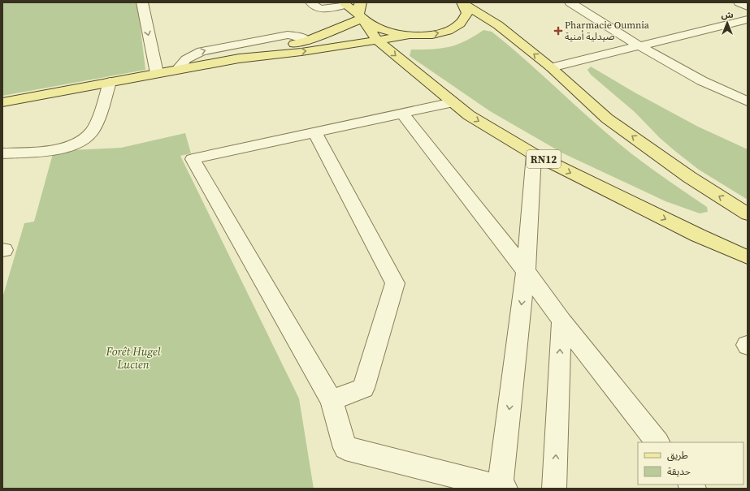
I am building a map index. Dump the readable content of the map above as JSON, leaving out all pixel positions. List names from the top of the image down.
{
  "streets": {
    "main road": ["RN12"]
  },
  "parks": ["Forêt Hugel Lucien"],
  "places": {
    "health": ["Pharmacie Oumnia صيدلية أمنية"]
  },
  "legend": ["طريق", "حديقة"],
  "north": "top"
}
